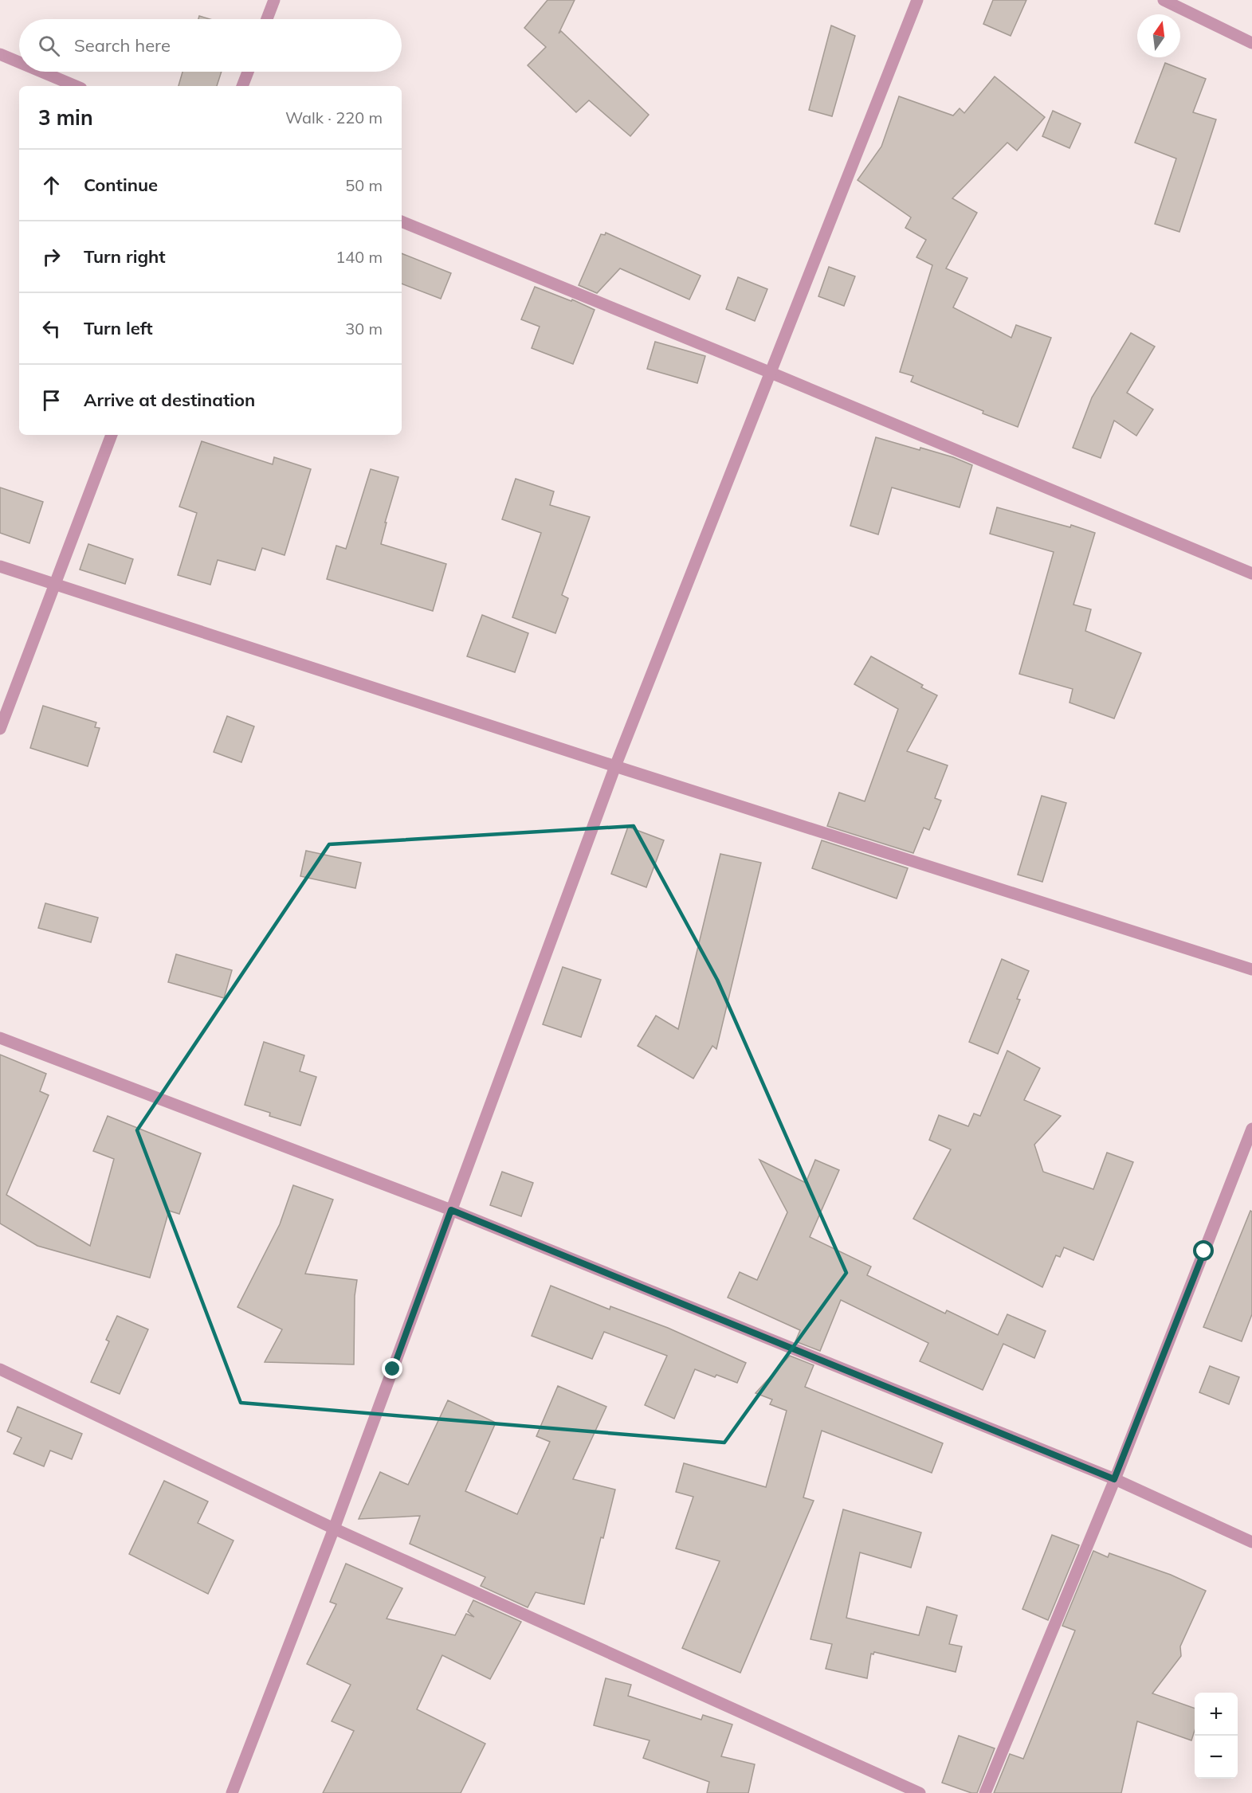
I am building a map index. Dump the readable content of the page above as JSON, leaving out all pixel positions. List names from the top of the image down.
{
  "north": "top",
  "page": {
    "search": "Search here",
    "heading": ["3 min", "Walk · 220 m"],
    "list": [
      ["Continue", "50 m"],
      ["Turn right", "140 m"],
      ["Turn left", "30 m"],
      "Arrive at destination"
    ],
    "map_buttons": ["+", "−"]
  }
}
